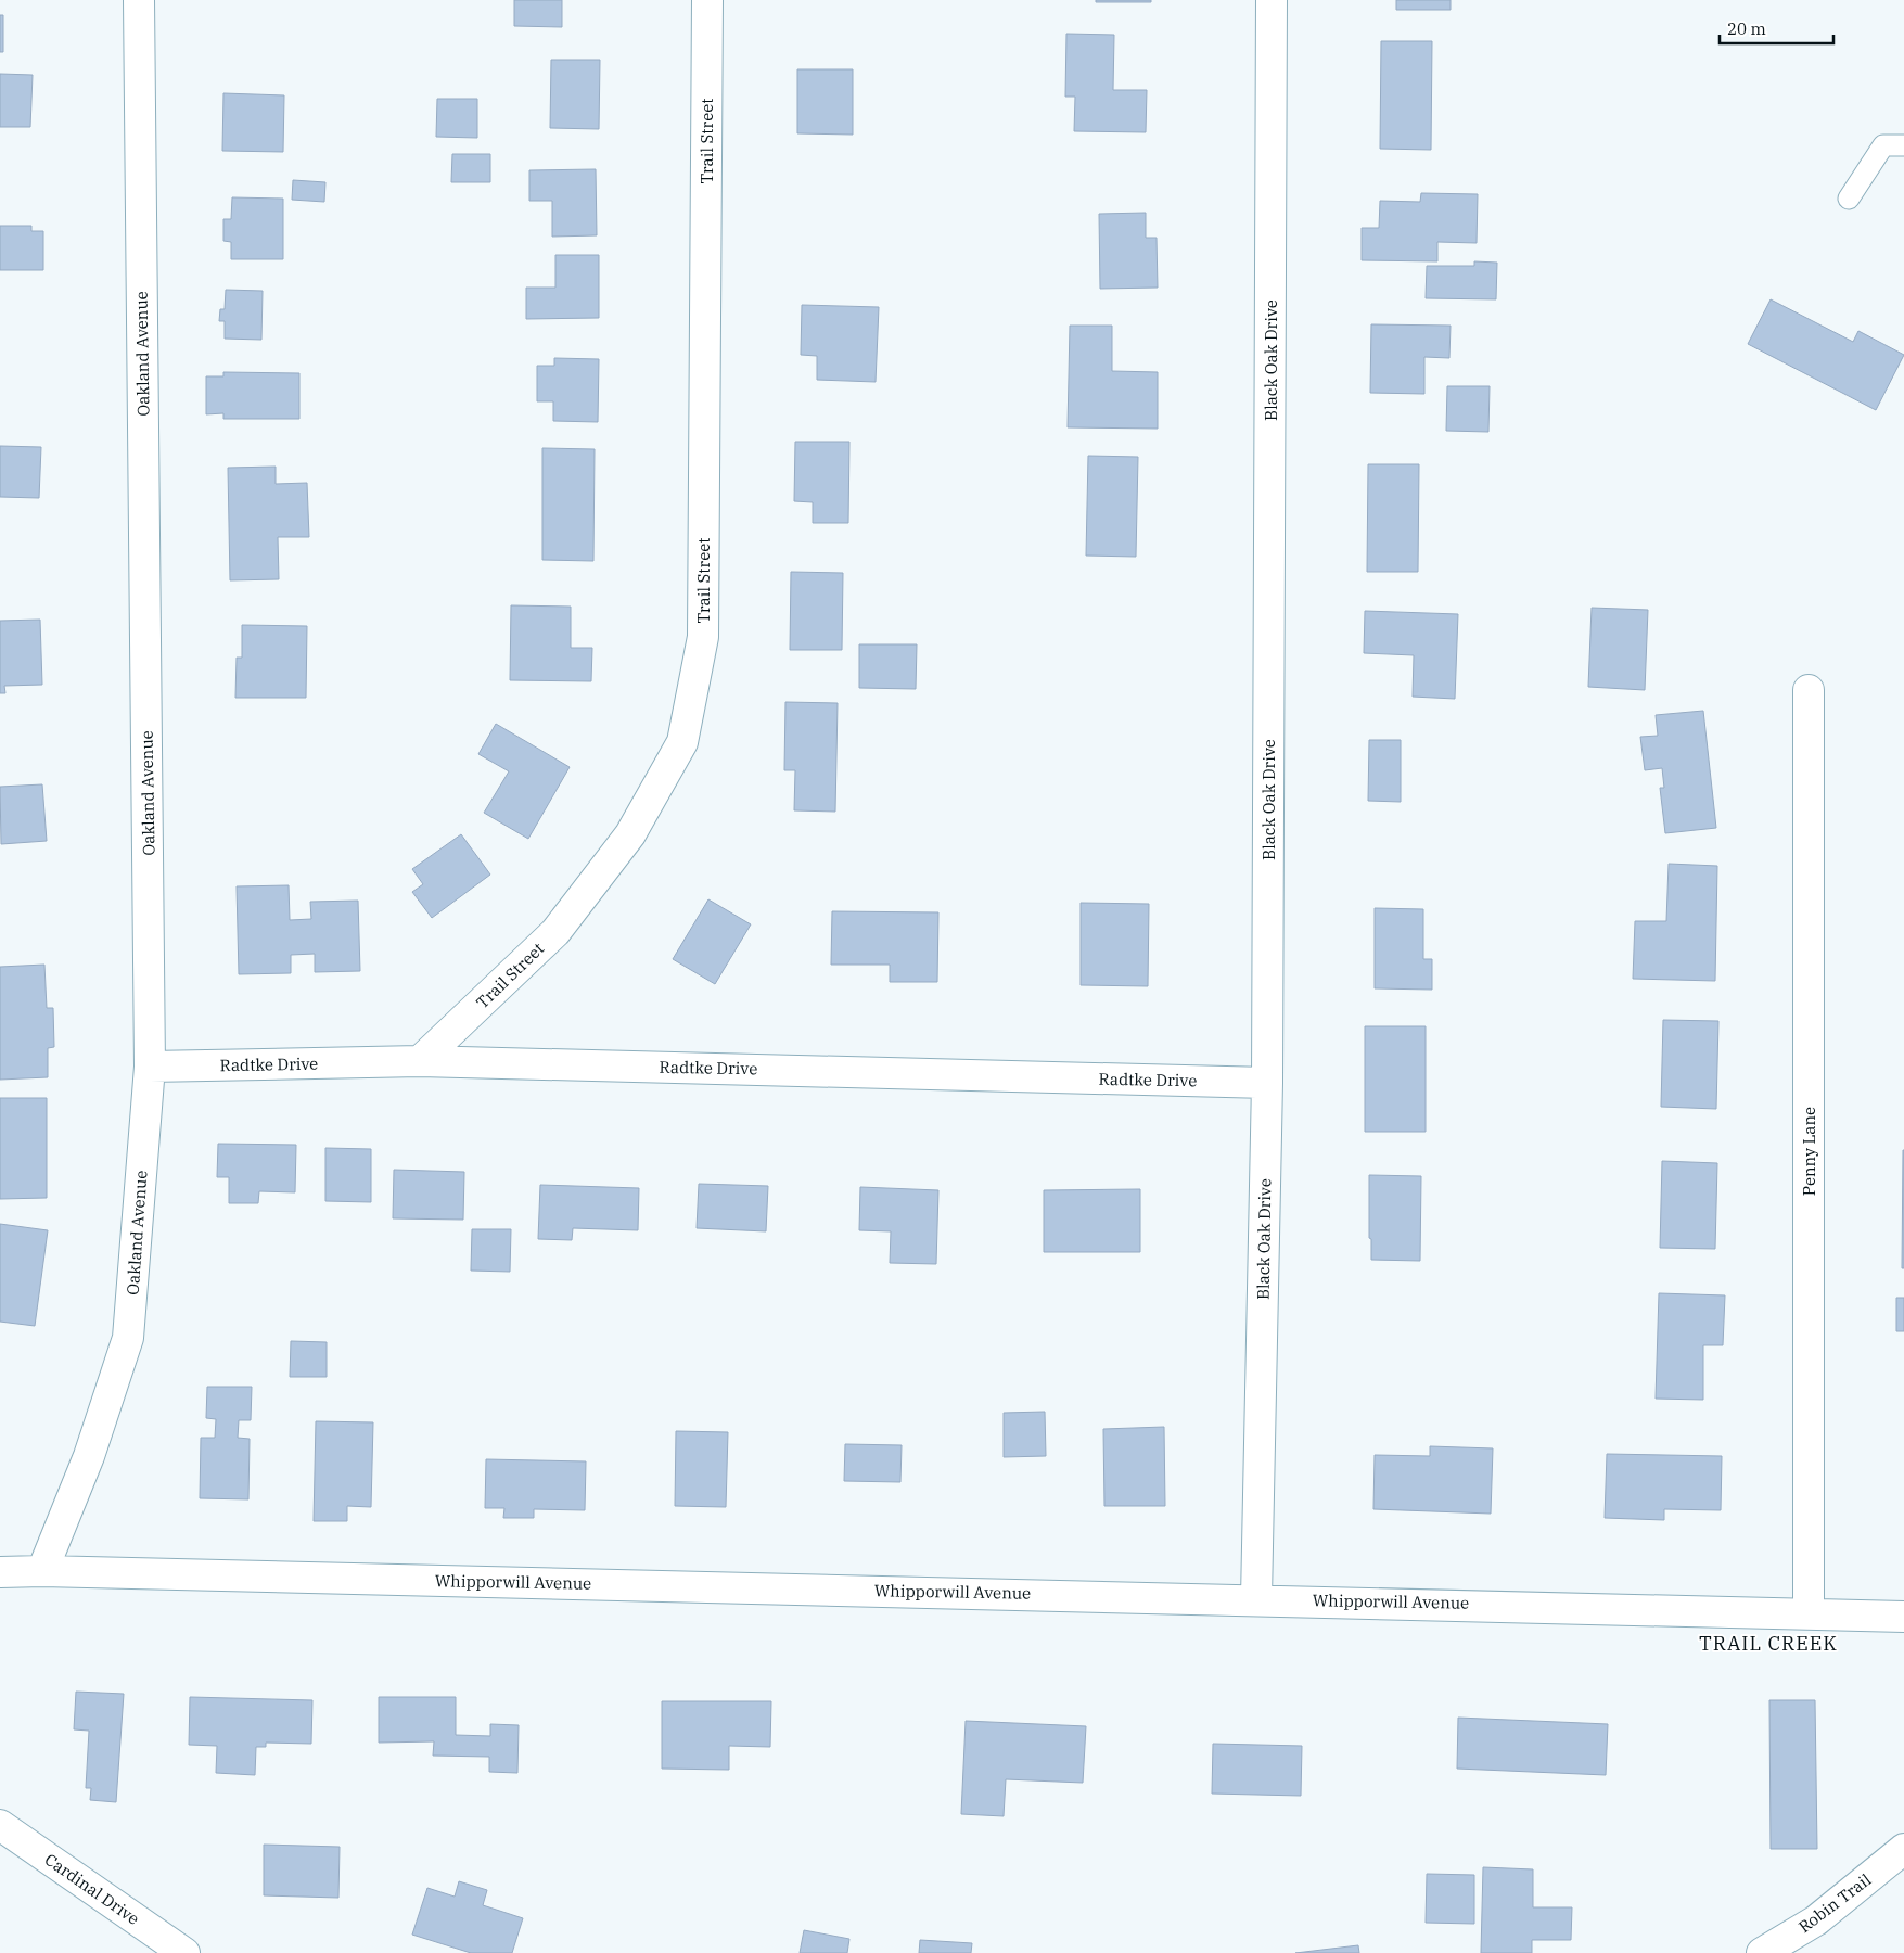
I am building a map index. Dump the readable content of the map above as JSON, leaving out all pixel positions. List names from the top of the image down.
{
  "streets": {
    "street": [
      "Trail Street",
      "Oakland Avenue",
      "Black Oak Drive",
      "Radtke Drive",
      "Penny Lane",
      "Whipporwill Avenue",
      "Cardinal Drive",
      "Robin Trail"
    ]
  },
  "crossings": [
    ["Trail Street", "Radtke Drive"],
    ["Oakland Avenue", "Radtke Drive"],
    ["Oakland Avenue", "Whipporwill Avenue"],
    ["Black Oak Drive", "Radtke Drive"],
    ["Black Oak Drive", "Whipporwill Avenue"],
    ["Penny Lane", "Whipporwill Avenue"]
  ],
  "districts": ["TRAIL CREEK"],
  "scale_bar": "20 m"
}
